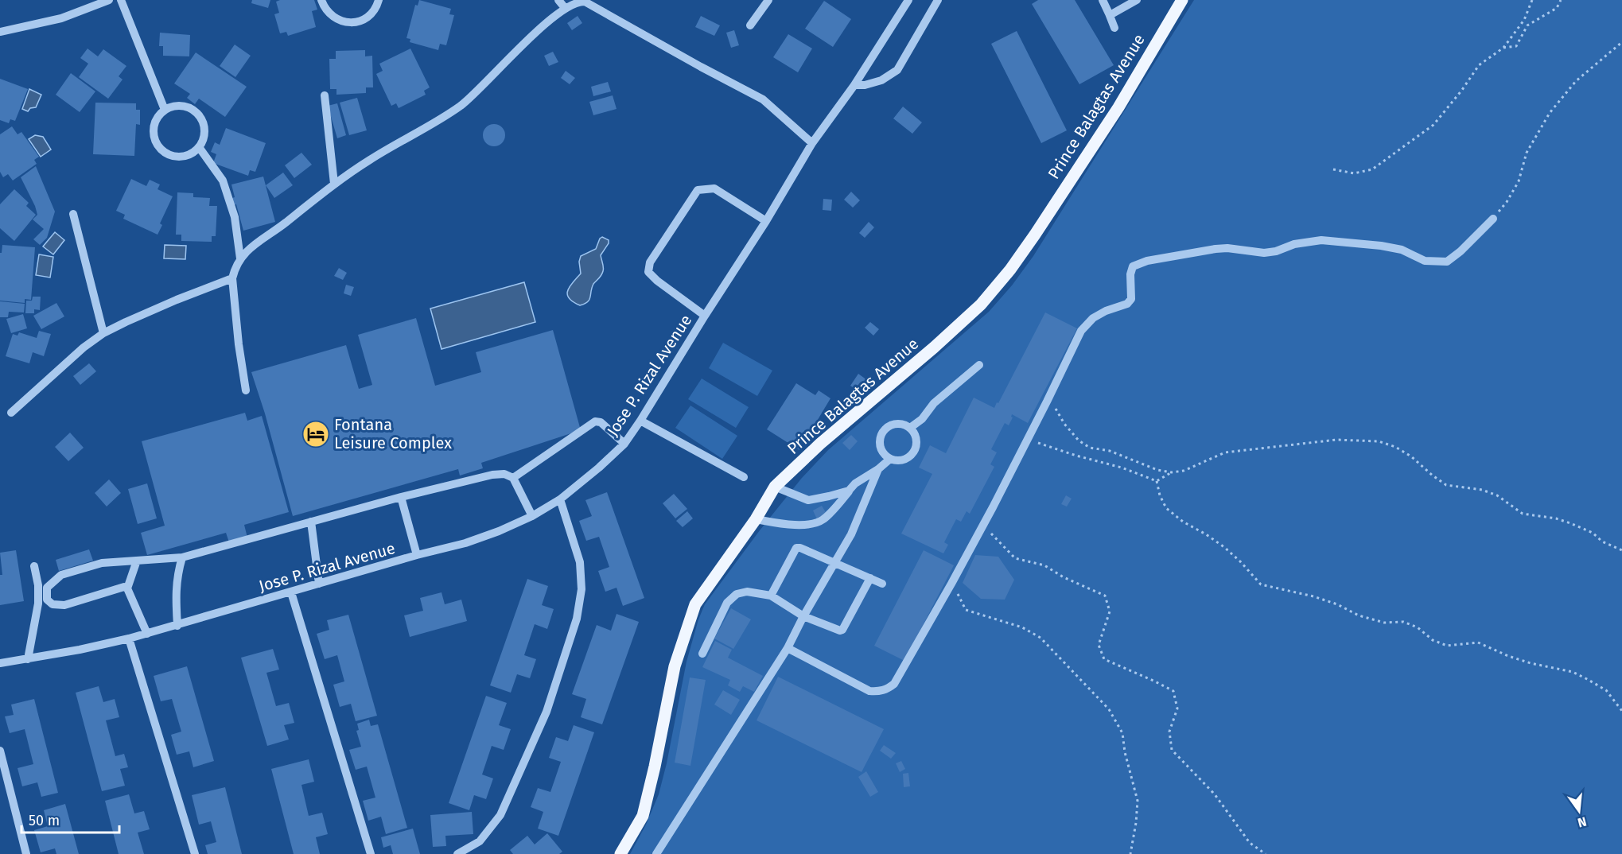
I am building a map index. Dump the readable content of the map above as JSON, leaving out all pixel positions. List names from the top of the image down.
{
  "streets": {
    "main road": ["Prince Balagtas Avenue"],
    "street": ["Jose P. Rizal Avenue"]
  },
  "places": {
    "hotel": ["Fontana Leisure Complex"]
  },
  "scale_bar": "50 m",
  "north": "bottom"
}
